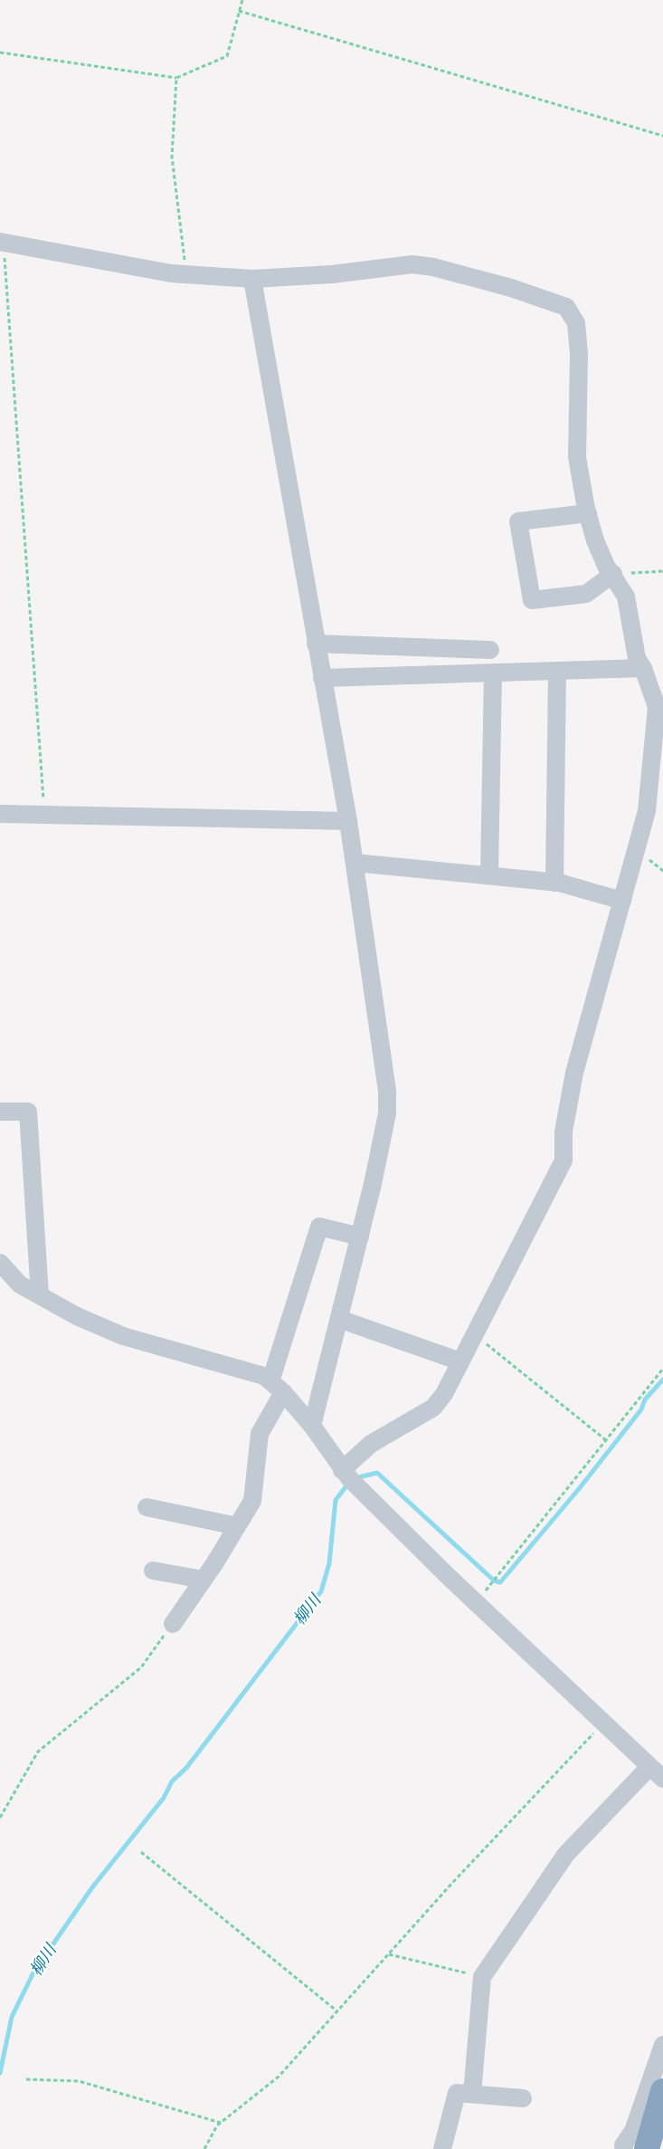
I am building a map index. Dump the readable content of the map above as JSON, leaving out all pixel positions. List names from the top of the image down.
{
  "water": ["柳川"]
}
